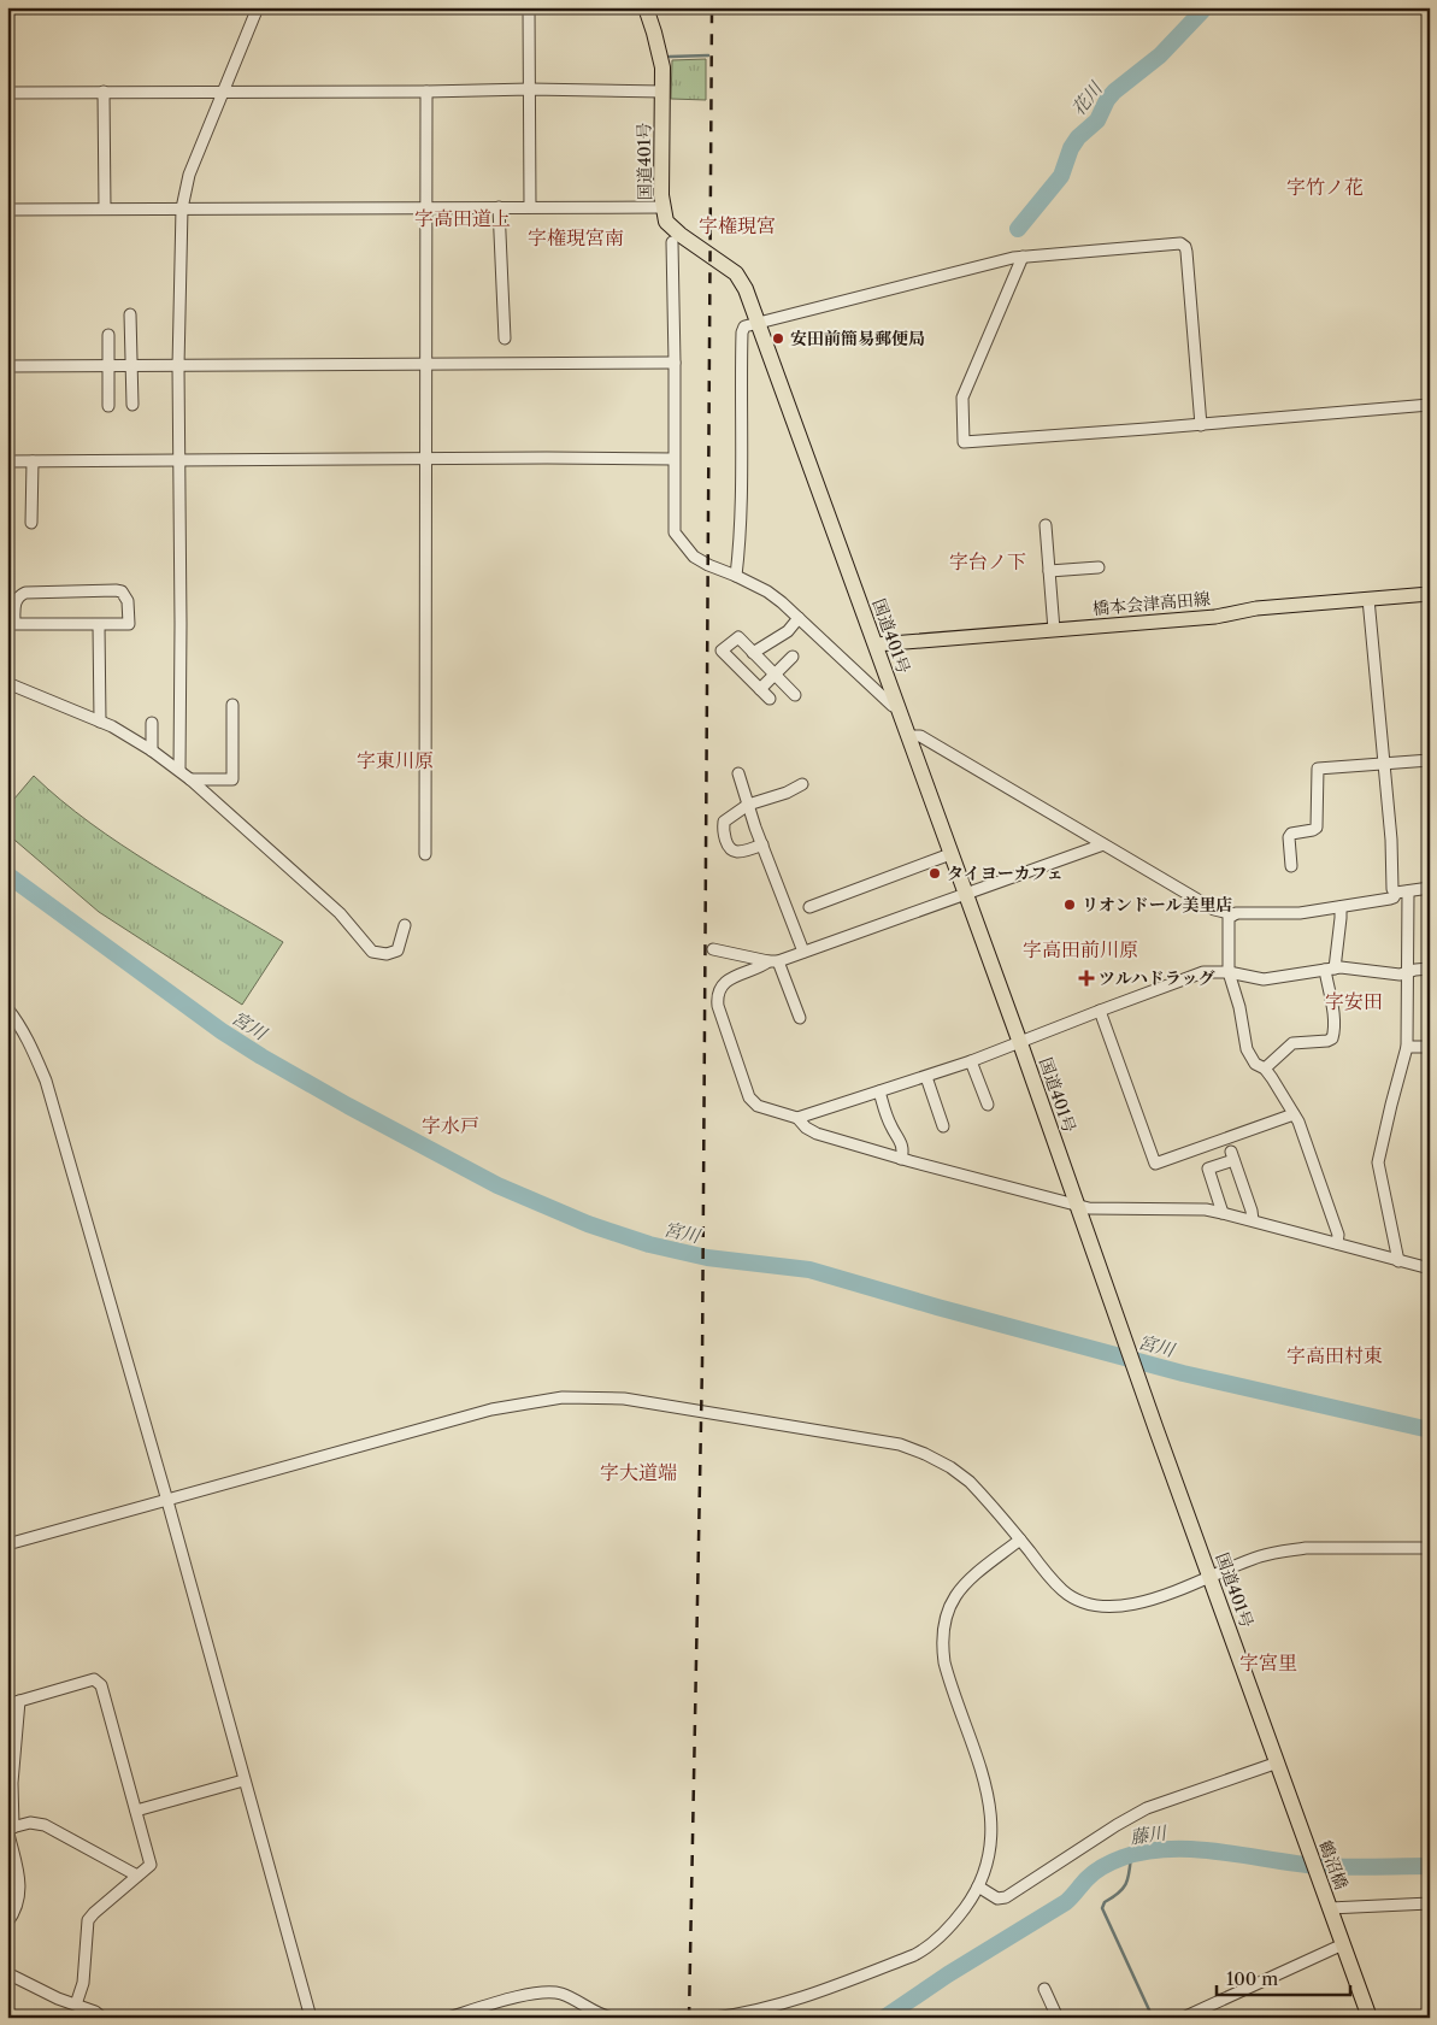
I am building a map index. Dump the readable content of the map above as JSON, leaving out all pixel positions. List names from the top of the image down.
{
  "streets": {
    "highway": ["国道401号", "鶴沼橋"],
    "main road": ["橋本会津高田線"]
  },
  "crossings": [
    ["国道401号", "橋本会津高田線"],
    ["国道401号", "鶴沼橋"]
  ],
  "districts": [
    "字竹ノ花",
    "字高田道上",
    "字権現宮",
    "字権現宮南",
    "字台ノ下",
    "字東川原",
    "字高田前川原",
    "字安田",
    "字水戸",
    "字高田村東",
    "字大道端",
    "字宮里"
  ],
  "water": ["花川", "宮川", "藤川"],
  "places": {
    "other": ["安田前簡易郵便局", "タイヨーカフェ", "リオンドール美里店"],
    "health": ["ツルハドラッグ"]
  },
  "scale_bar": "100 m"
}
